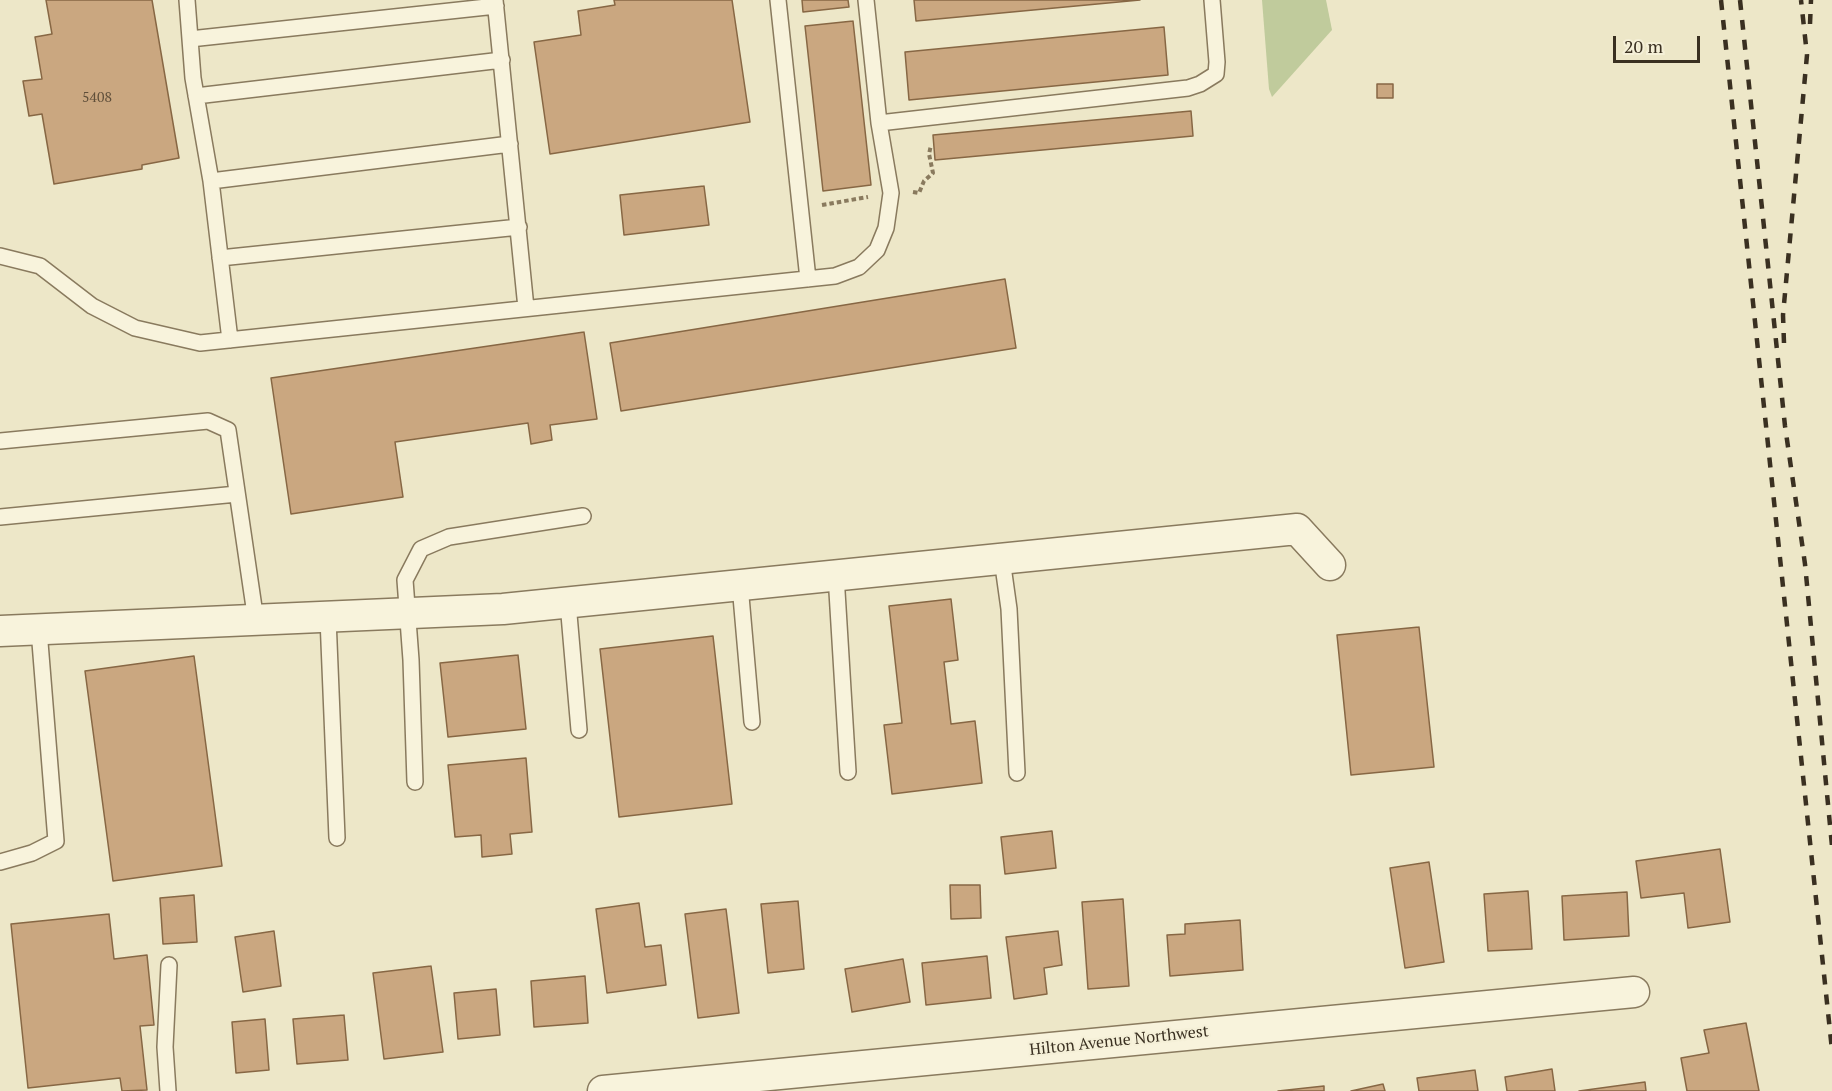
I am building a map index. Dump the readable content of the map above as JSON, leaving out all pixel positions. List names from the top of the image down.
{
  "streets": {
    "street": ["Hilton Avenue Northwest"]
  },
  "house_numbers": ["5408"],
  "scale_bar": "20 m"
}
